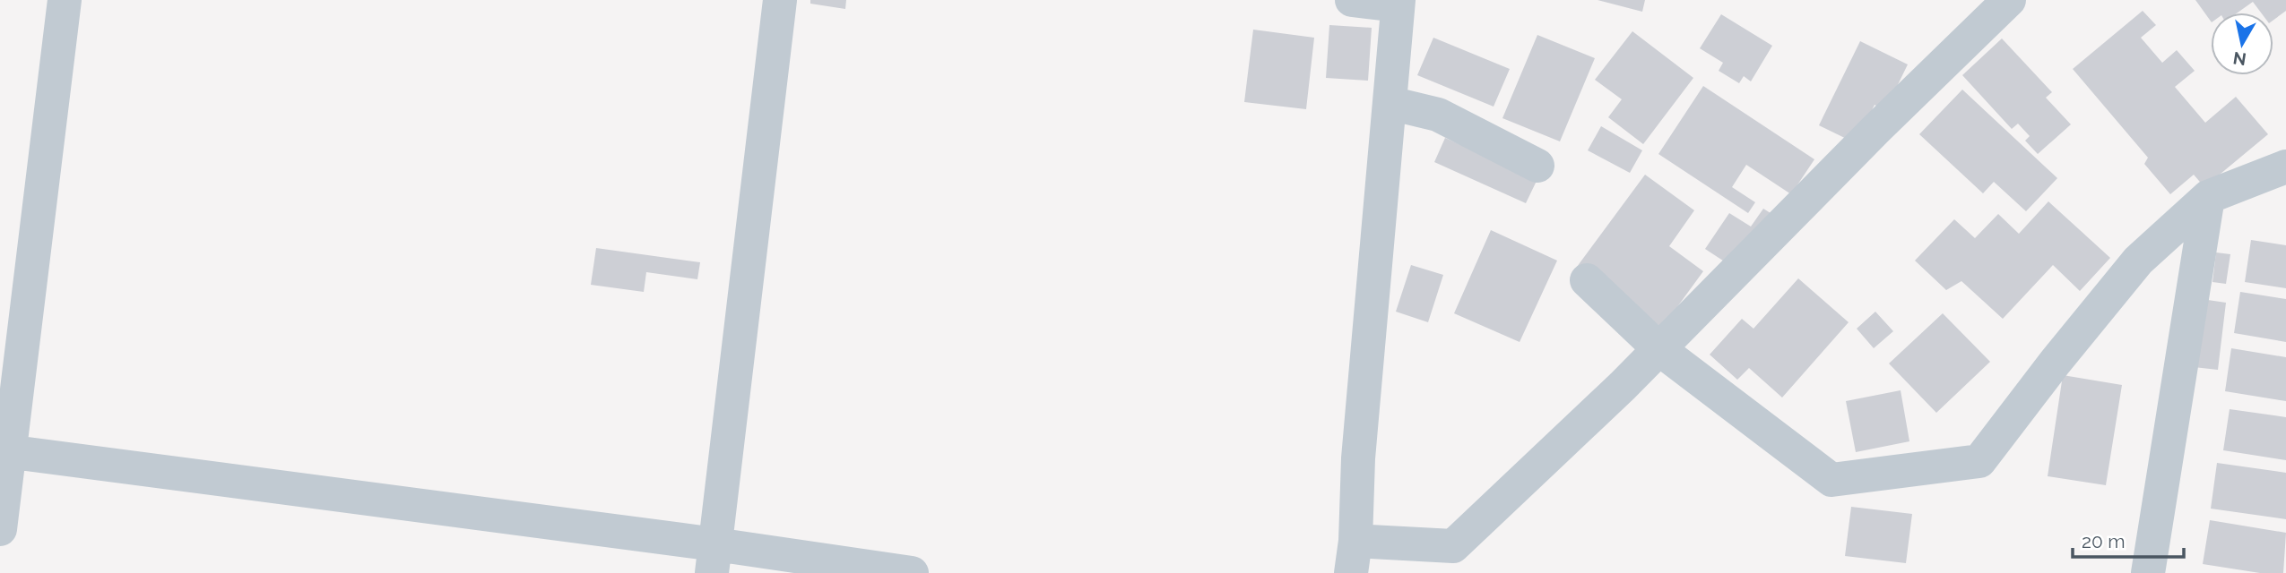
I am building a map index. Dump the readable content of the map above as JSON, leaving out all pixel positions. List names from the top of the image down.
{
  "scale_bar": "20 m",
  "north": "bottom"
}
